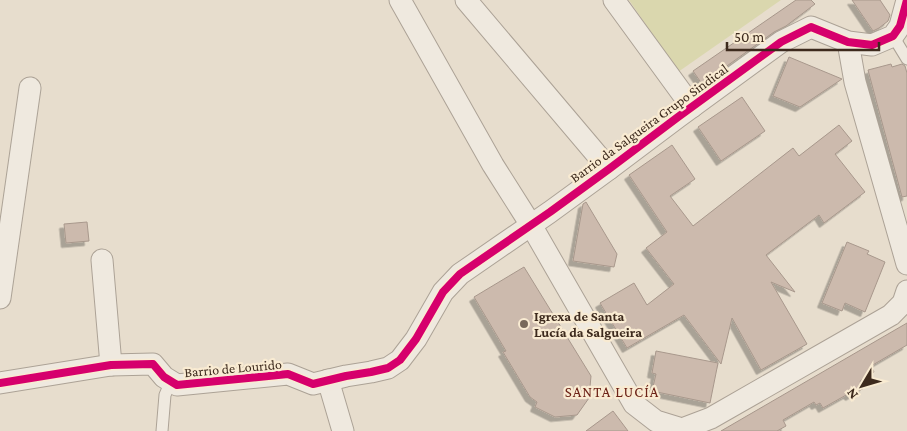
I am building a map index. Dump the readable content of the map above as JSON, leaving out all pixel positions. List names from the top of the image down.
{
  "streets": {
    "street": ["Barrio da Salgueira Grupo Sindical", "Barrio de Lourido"]
  },
  "crossings": [
    ["Barrio da Salgueira Grupo Sindical", "Barrio de Lourido"]
  ],
  "districts": ["SANTA LUCÍA"],
  "places": ["Igrexa de Santa Lucía da Salgueira"],
  "scale_bar": "50 m",
  "north": "bottom left"
}
